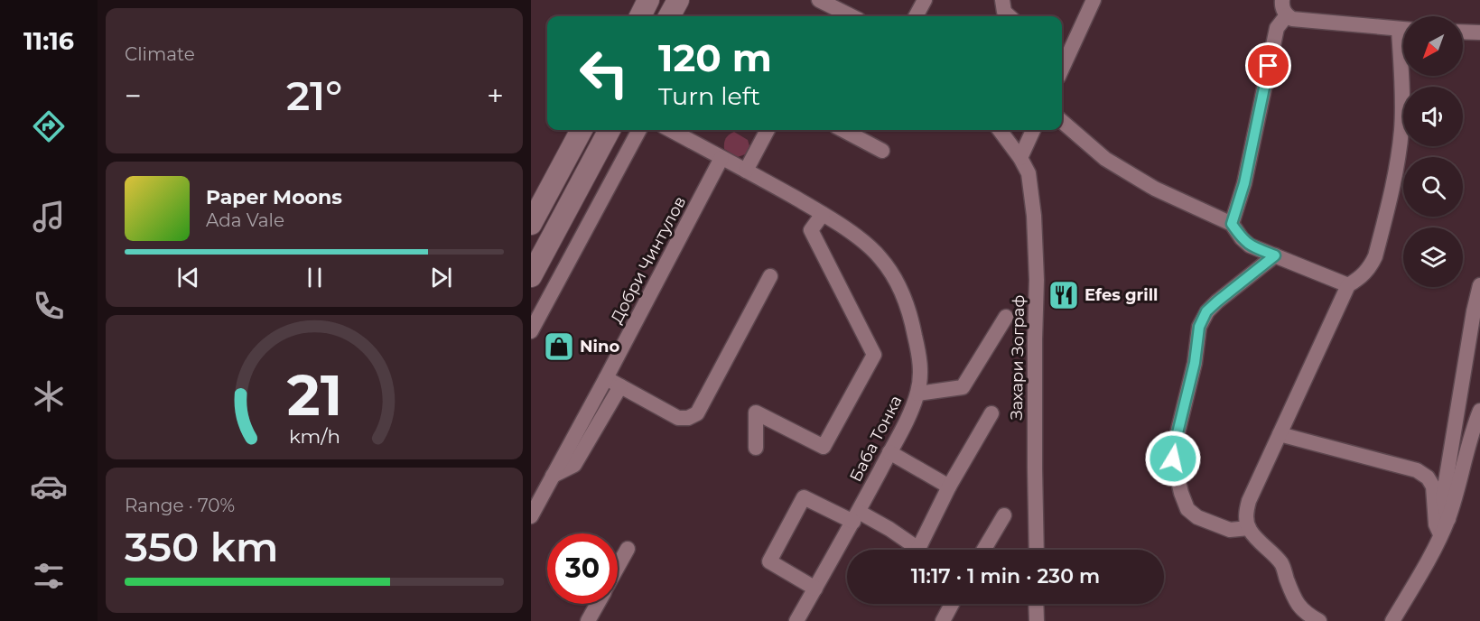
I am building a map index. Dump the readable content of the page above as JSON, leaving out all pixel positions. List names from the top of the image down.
{
  "streets": {
    "street": ["Добри Чинтулов", "Захари Зограф", "Баба Тонка"]
  },
  "crossings": [
    ["Добри Чинтулов", "Баба Тонка"]
  ],
  "places": {
    "restaurant": ["Efes grill"],
    "shop": ["Nino"]
  },
  "north": "bottom left",
  "page": {
    "tabs": "11:16",
    "tile": [
      "Climate",
      ["Range · 70%", "350 km"]
    ],
    "turn": ["120 m", "Turn left"],
    "heat": ["−", "21°", "+"],
    "song": ["Paper Moons", "Ada Vale"],
    "limit": "30",
    "trip": "11:17 · 1 min · 230 m",
    "gauge": ["21", "km/h"]
  }
}
